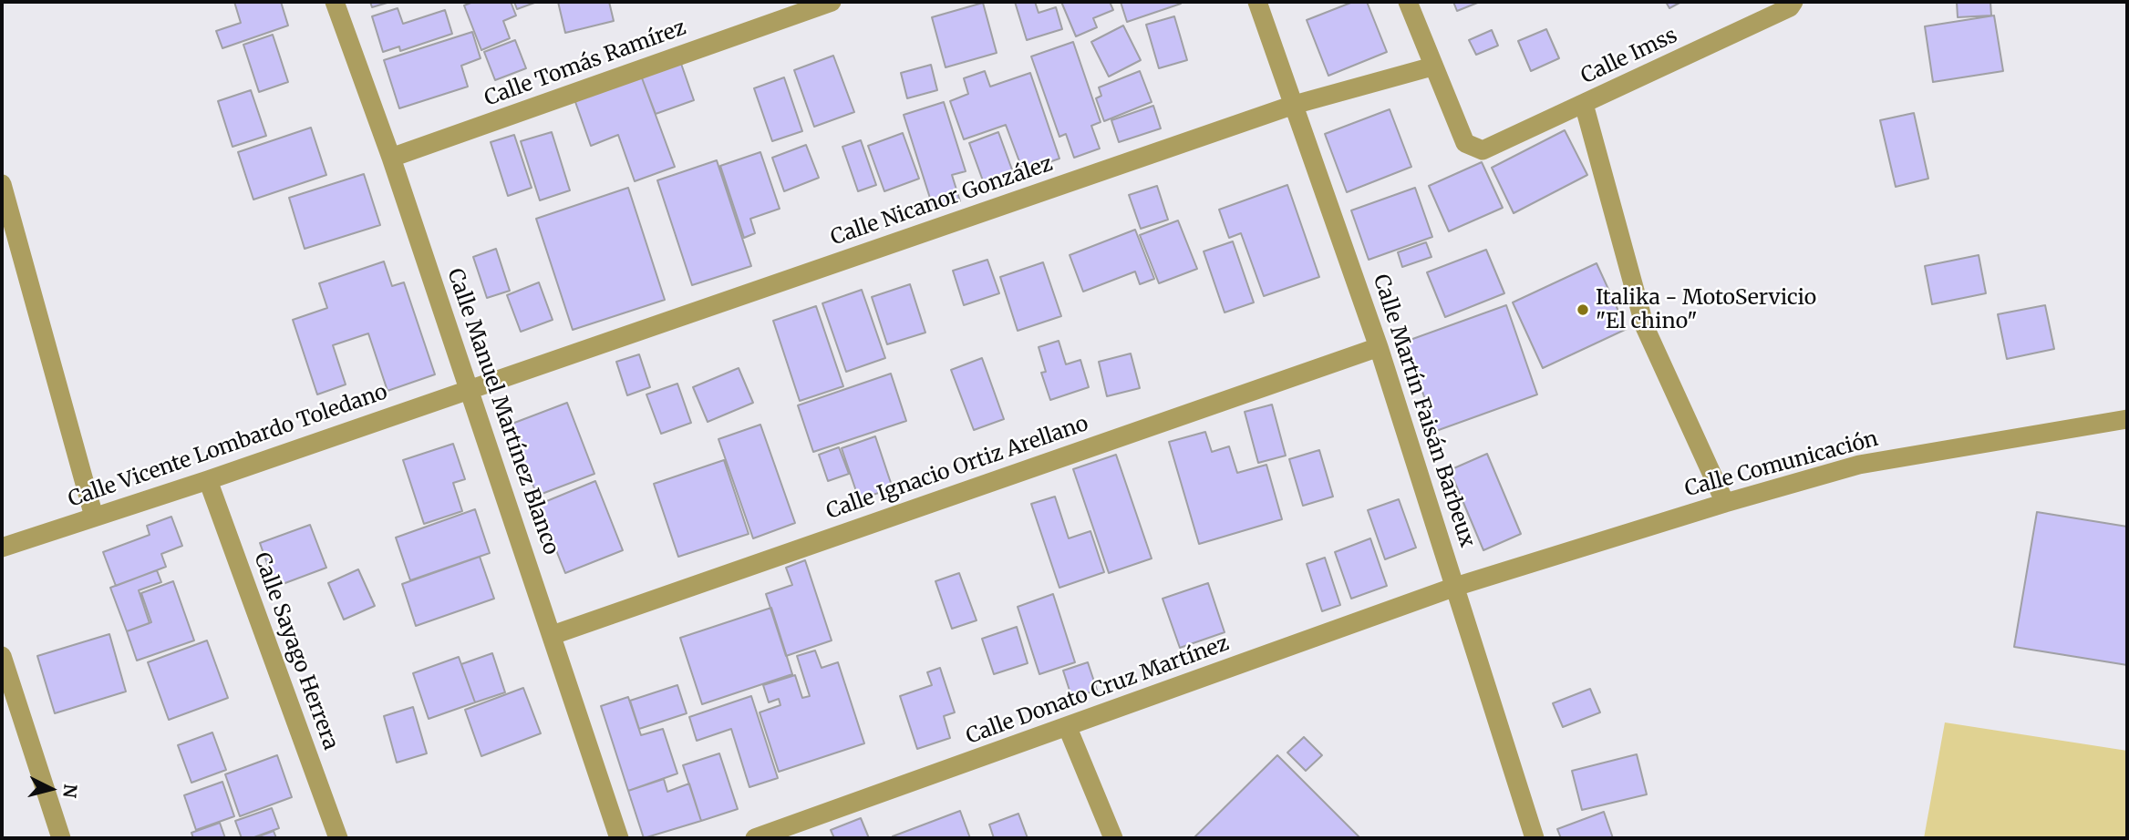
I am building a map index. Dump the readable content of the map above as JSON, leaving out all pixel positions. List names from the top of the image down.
{
  "streets": {
    "street": [
      "Calle Imss",
      "Calle Tomás Ramírez",
      "Calle Nicanor González",
      "Calle Martín Faisán Barbeux",
      "Calle Manuel Martínez Blanco",
      "Calle Vicente Lombardo Toledano",
      "Calle Comunicación",
      "Calle Ignacio Ortiz Arellano",
      "Calle Sayago Herrera",
      "Calle Donato Cruz Martínez"
    ]
  },
  "crossings": [
    ["Calle Imss", "Calle Nicanor González"],
    ["Calle Tomás Ramírez", "Calle Manuel Martínez Blanco"],
    ["Calle Nicanor González", "Calle Martín Faisán Barbeux"],
    ["Calle Nicanor González", "Calle Manuel Martínez Blanco"],
    ["Calle Nicanor González", "Calle Vicente Lombardo Toledano"],
    ["Calle Martín Faisán Barbeux", "Calle Comunicación"],
    ["Calle Martín Faisán Barbeux", "Calle Ignacio Ortiz Arellano"],
    ["Calle Martín Faisán Barbeux", "Calle Donato Cruz Martínez"],
    ["Calle Manuel Martínez Blanco", "Calle Vicente Lombardo Toledano"],
    ["Calle Manuel Martínez Blanco", "Calle Ignacio Ortiz Arellano"],
    ["Calle Vicente Lombardo Toledano", "Calle Sayago Herrera"],
    ["Calle Comunicación", "Calle Donato Cruz Martínez"]
  ],
  "places": ["Italika - MotoServicio \"El chino\""],
  "north": "right"
}
